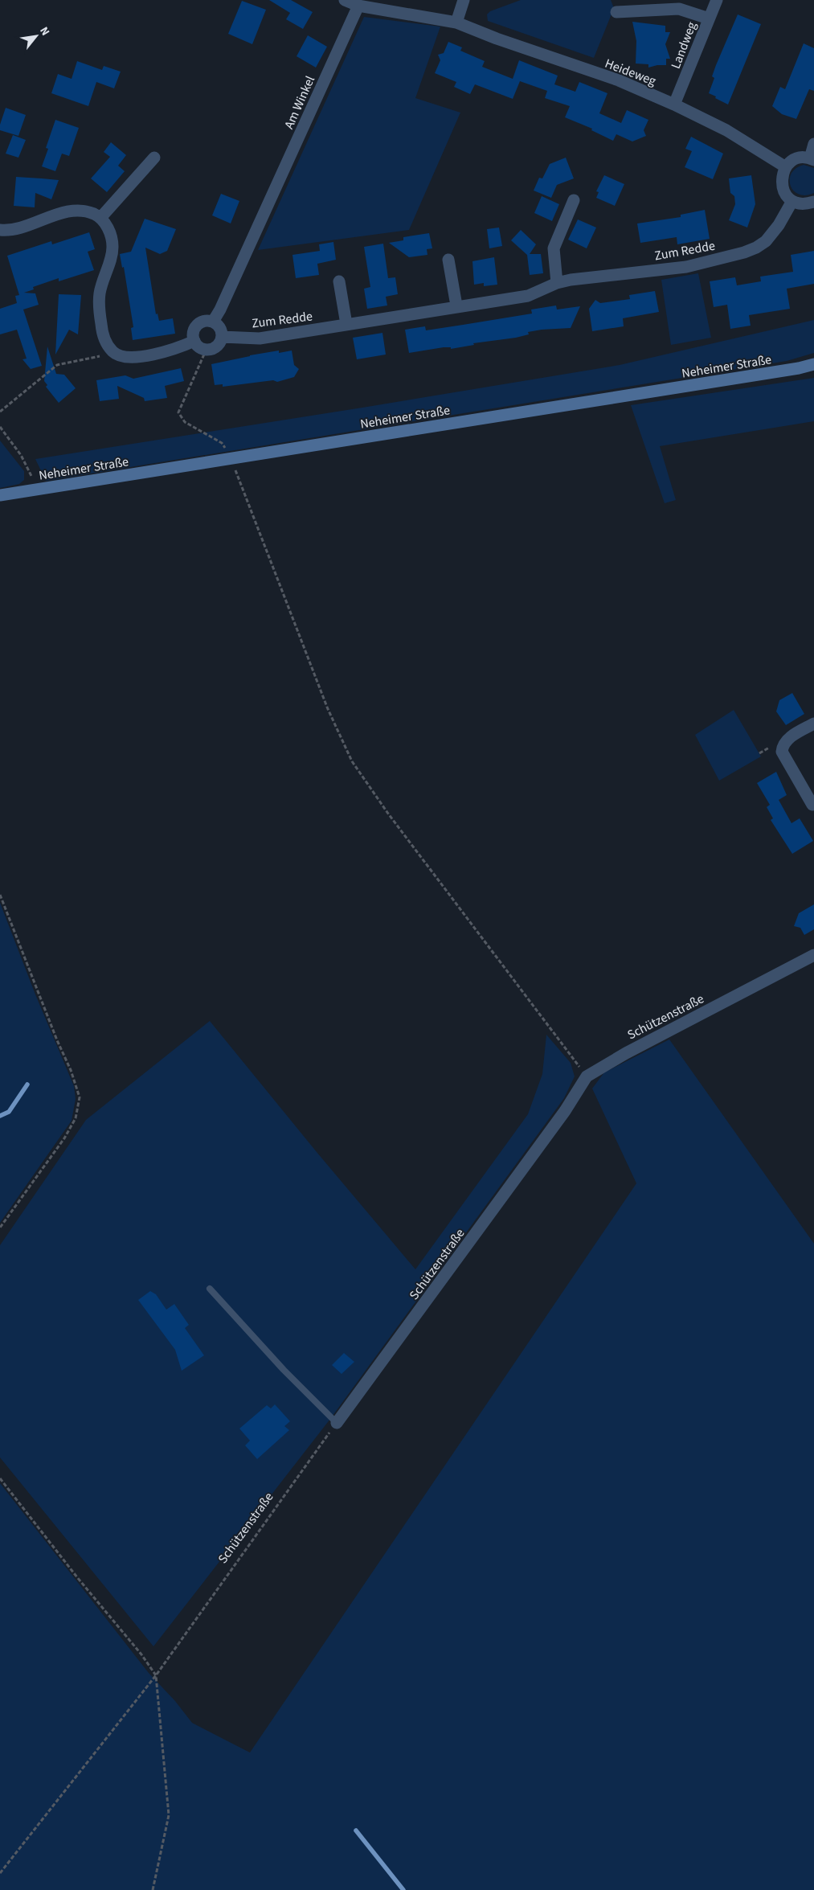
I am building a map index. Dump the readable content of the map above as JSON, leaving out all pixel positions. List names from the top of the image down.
{
  "streets": {
    "main road": ["Neheimer Straße"],
    "street": [
      "Landweg",
      "Heideweg",
      "Am Winkel",
      "Zum Redde",
      "Schützenstraße"
    ]
  },
  "crossings": [
    ["Landweg", "Heideweg"],
    ["Am Winkel", "Zum Redde"]
  ],
  "north": "top right"
}
